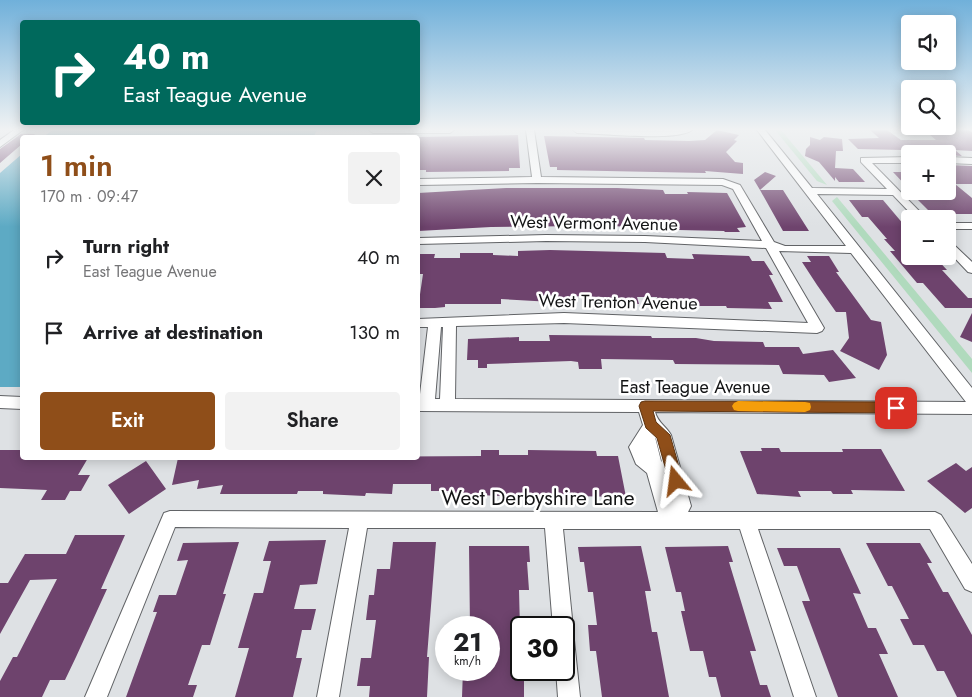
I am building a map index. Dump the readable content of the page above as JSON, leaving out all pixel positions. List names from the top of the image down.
{
  "streets": {
    "street": [
      "West Vermont Avenue",
      "West Trenton Avenue",
      "East Teague Avenue",
      "West Derbyshire Lane"
    ]
  },
  "crossings": [
    ["West Vermont Avenue", "West Trenton Avenue"]
  ],
  "page": {
    "map_buttons": ["+", "−"],
    "turn": ["40 m", "East Teague Avenue"],
    "heading": ["1 min", "170 m · 09:47"],
    "list": [
      {
        "name": "Turn right",
        "note": "East Teague Avenue",
        "value": "40 m"
      },
      {
        "name": "Arrive at destination",
        "value": "130 m"
      }
    ],
    "buttons": ["Exit", "Share"],
    "speed": "21 km/h",
    "limit": "30"
  }
}
